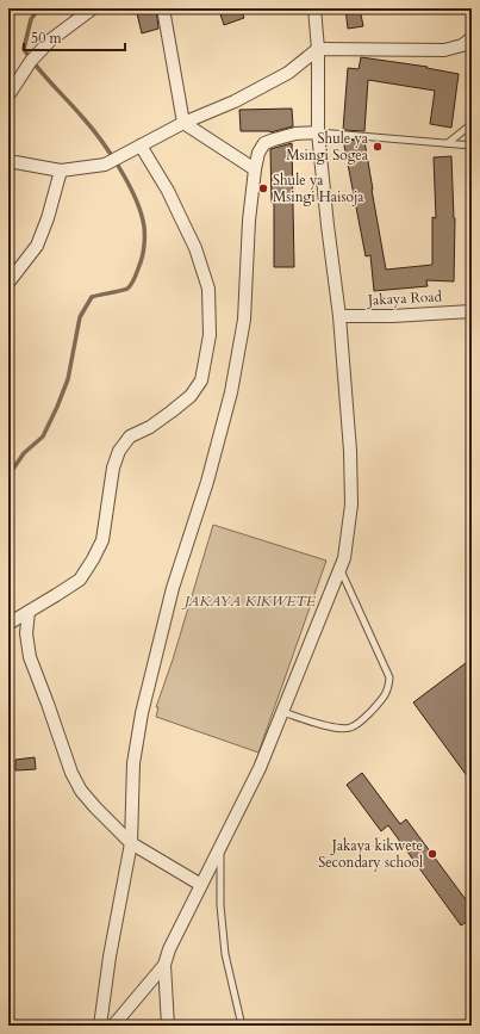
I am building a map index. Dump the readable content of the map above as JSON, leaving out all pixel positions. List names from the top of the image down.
{
  "streets": {
    "street": ["Jakaya Road"]
  },
  "parks": ["JAKAYA KIKWETE"],
  "places": ["Shule ya Msingi Sogea", "Shule ya Msingi Haisoja", "Jakaya kikwete Secondary school"],
  "scale_bar": "50 m"
}
